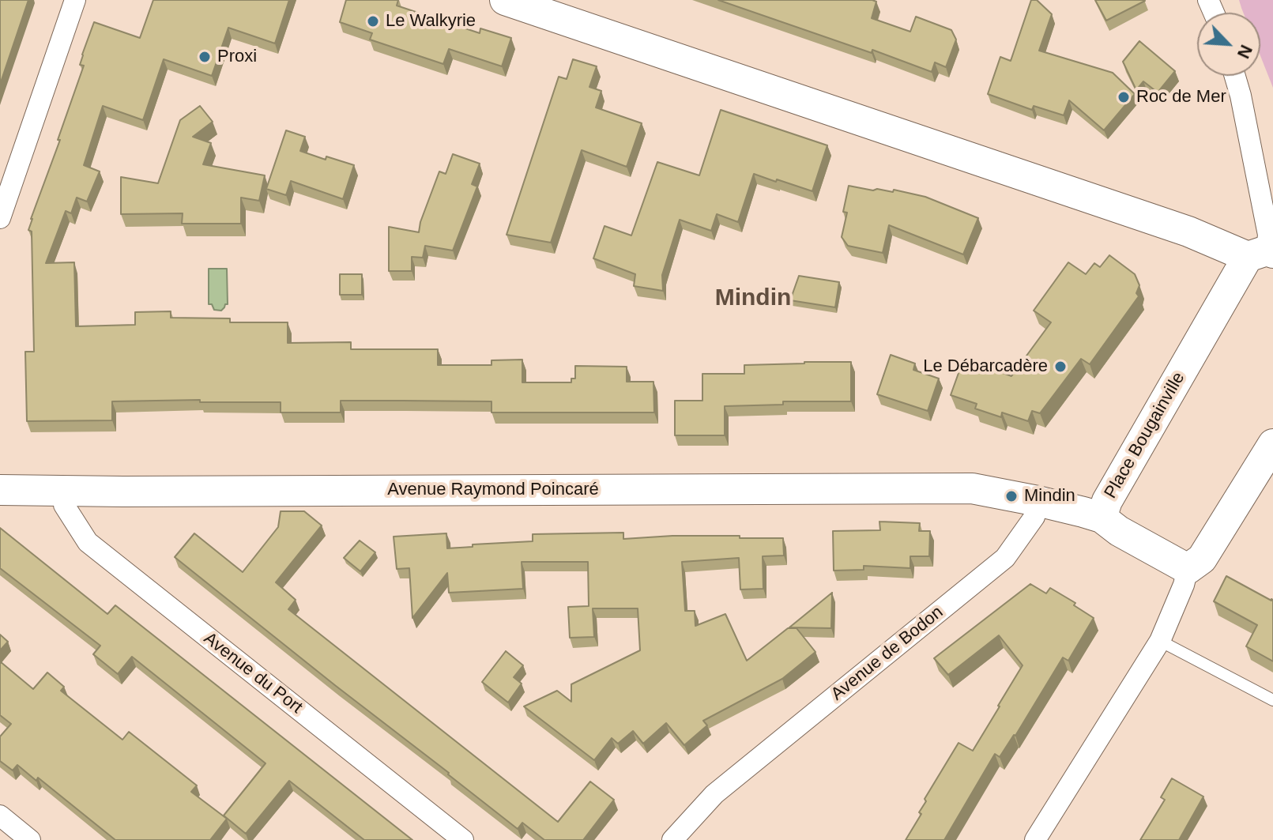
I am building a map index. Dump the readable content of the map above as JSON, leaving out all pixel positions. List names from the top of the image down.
{
  "streets": {
    "street": [
      "Place Bougainville",
      "Avenue Raymond Poincaré",
      "Avenue de Bodon",
      "Avenue du Port"
    ]
  },
  "crossings": [
    ["Avenue Raymond Poincaré", "Avenue de Bodon"],
    ["Avenue Raymond Poincaré", "Avenue du Port"]
  ],
  "districts": ["Mindin"],
  "places": [
    "Le Walkyrie",
    "Proxi",
    "Roc de Mer",
    "Le Débarcadère",
    "Mindin"
  ],
  "north": "bottom right"
}
